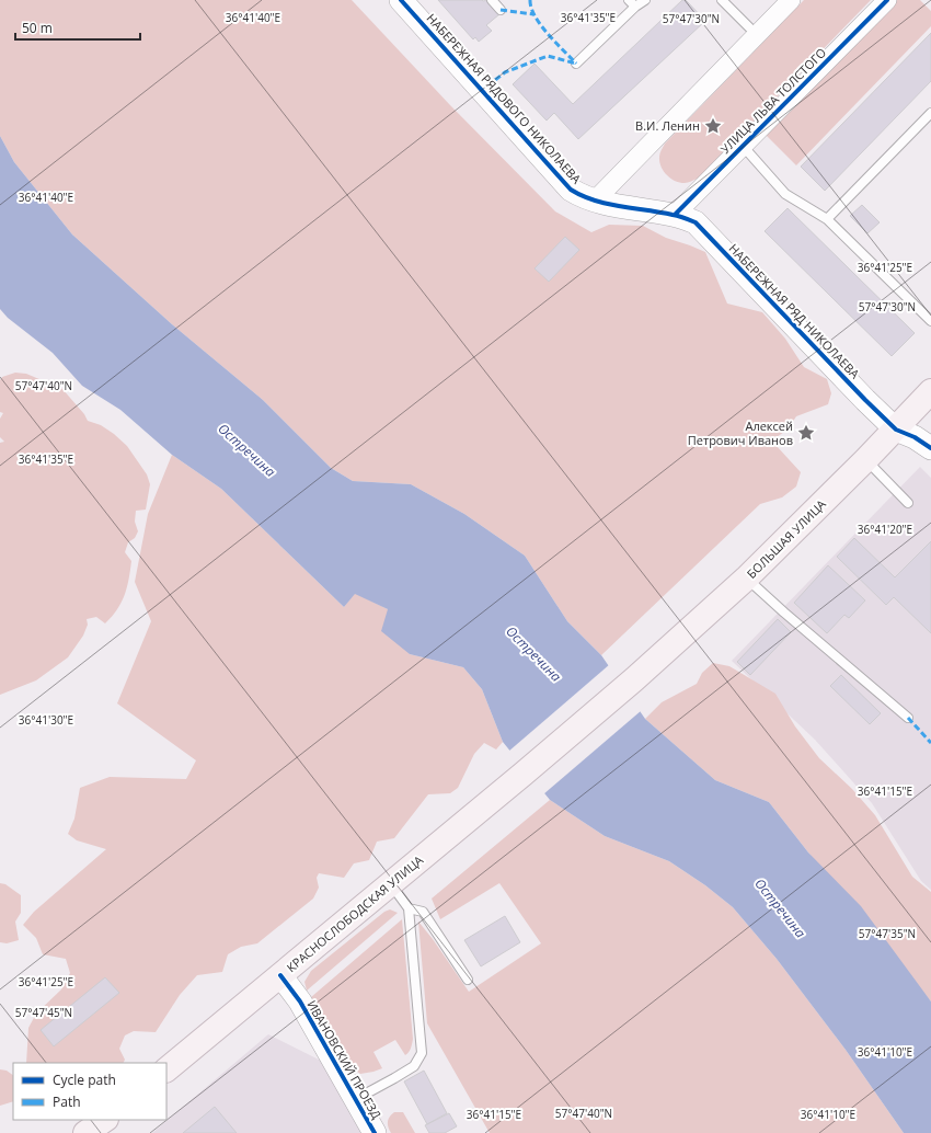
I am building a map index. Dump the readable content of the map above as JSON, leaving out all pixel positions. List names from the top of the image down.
{
  "streets": {
    "main road": ["БОЛЬШАЯ УЛИЦА", "КРАСНОСЛОБОДСКАЯ УЛИЦА"],
    "street": [
      "НАБЕРЕЖНАЯ РЯДОВОГО НИКОЛАЕВА",
      "УЛИЦА ЛЬВА ТОЛСТОГО",
      "НАБЕРЕЖНАЯ РЯД НИКОЛАЕВА",
      "ИВАНОВСКИЙ ПРОЕЗД"
    ]
  },
  "crossings": [
    ["НАБЕРЕЖНАЯ РЯДОВОГО НИКОЛАЕВА", "УЛИЦА ЛЬВА ТОЛСТОГО"],
    ["НАБЕРЕЖНАЯ РЯДОВОГО НИКОЛАЕВА", "НАБЕРЕЖНАЯ РЯД НИКОЛАЕВА"],
    ["УЛИЦА ЛЬВА ТОЛСТОГО", "НАБЕРЕЖНАЯ РЯД НИКОЛАЕВА"],
    ["НАБЕРЕЖНАЯ РЯД НИКОЛАЕВА", "БОЛЬШАЯ УЛИЦА"],
    ["БОЛЬШАЯ УЛИЦА", "КРАСНОСЛОБОДСКАЯ УЛИЦА"],
    ["КРАСНОСЛОБОДСКАЯ УЛИЦА", "ИВАНОВСКИЙ ПРОЕЗД"]
  ],
  "water": ["Остречина"],
  "places": {
    "place": ["В.И. Ленин", "Алексей Петрович Иванов"]
  },
  "legend": ["Cycle path", "Path"],
  "scale_bar": "50 m",
  "coordinates": [
    "36°41'40\"E",
    "36°41'35\"E",
    "57°47'30\"N",
    "36°41'25\"E",
    "57°47'40\"N",
    "36°41'20\"E",
    "36°41'30\"E",
    "36°41'15\"E",
    "57°47'35\"N",
    "57°47'45\"N",
    "36°41'10\"E"
  ]
}
